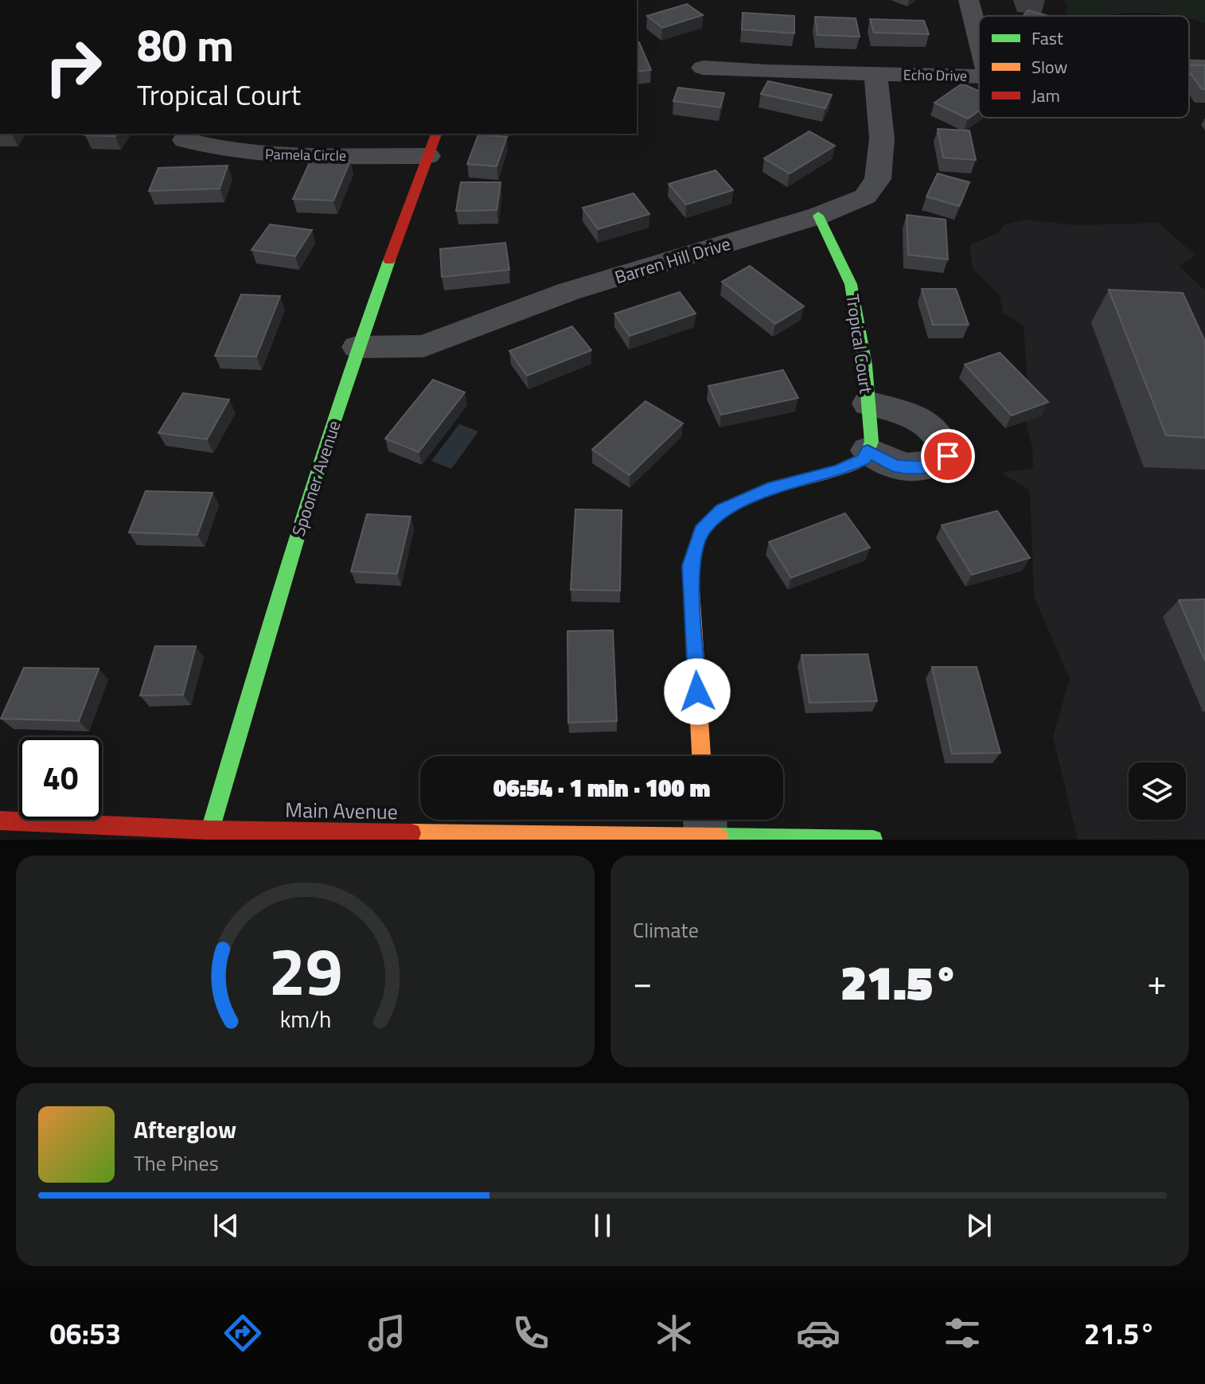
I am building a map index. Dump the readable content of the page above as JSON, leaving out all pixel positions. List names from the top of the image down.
{
  "streets": {
    "street": [
      "Echo Drive",
      "Pamela Circle",
      "Barren Hill Drive",
      "Tropical Court",
      "Spooner Avenue",
      "Main Avenue"
    ]
  },
  "crossings": [
    ["Echo Drive", "Barren Hill Drive"],
    ["Pamela Circle", "Spooner Avenue"],
    ["Barren Hill Drive", "Tropical Court"],
    ["Barren Hill Drive", "Spooner Avenue"],
    ["Spooner Avenue", "Main Avenue"]
  ],
  "legend": ["Fast", "Slow", "Jam"],
  "page": {
    "turn": ["80 m", "Tropical Court"],
    "limit": "40",
    "trip": "06:54 · 1 min · 100 m",
    "tile": "Climate",
    "heat": ["−", "21.5°", "+"],
    "song": ["Afterglow", "The Pines"],
    "tabs": ["06:53", "21.5°"],
    "gauge": ["29", "km/h"]
  }
}
